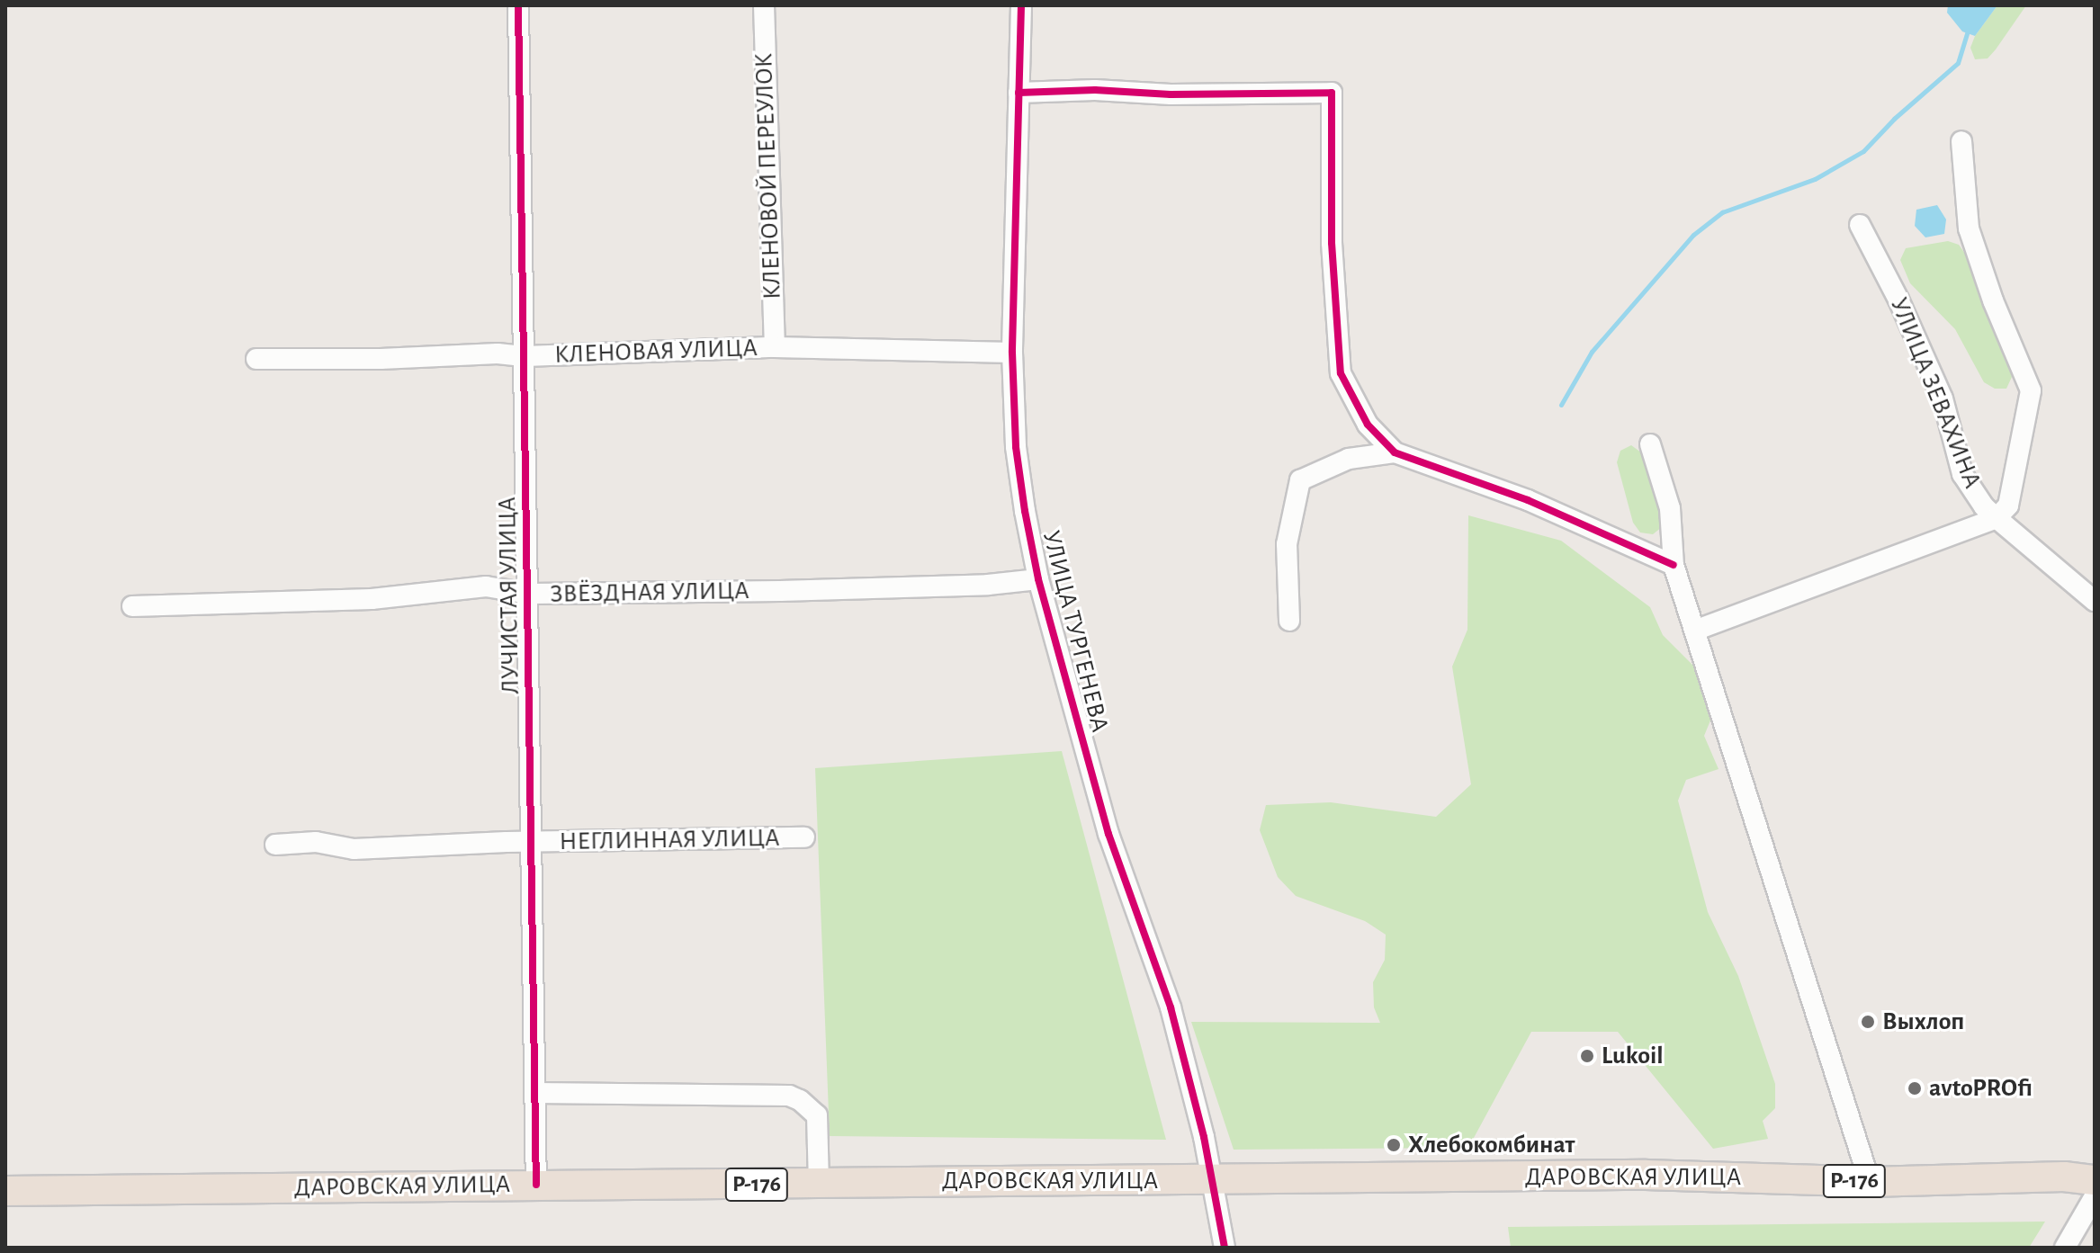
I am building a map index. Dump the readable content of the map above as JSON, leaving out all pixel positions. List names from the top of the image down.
{
  "streets": {
    "highway": ["ДАРОВСКАЯ УЛИЦА", "Р-176"],
    "street": [
      "КЛЕНОВОЙ ПЕРЕУЛОК",
      "КЛЕНОВАЯ УЛИЦА",
      "УЛИЦА ЗЕВАХИНА",
      "ЗВЁЗДНАЯ УЛИЦА",
      "ЛУЧИСТАЯ УЛИЦА",
      "УЛИЦА ТУРГЕНЕВА",
      "НЕГЛИННАЯ УЛИЦА"
    ]
  },
  "crossings": [
    ["КЛЕНОВОЙ ПЕРЕУЛОК", "КЛЕНОВАЯ УЛИЦА"],
    ["КЛЕНОВАЯ УЛИЦА", "ЛУЧИСТАЯ УЛИЦА"],
    ["КЛЕНОВАЯ УЛИЦА", "УЛИЦА ТУРГЕНЕВА"],
    ["ЗВЁЗДНАЯ УЛИЦА", "ЛУЧИСТАЯ УЛИЦА"],
    ["ЗВЁЗДНАЯ УЛИЦА", "УЛИЦА ТУРГЕНЕВА"],
    ["ЛУЧИСТАЯ УЛИЦА", "НЕГЛИННАЯ УЛИЦА"],
    ["ЛУЧИСТАЯ УЛИЦА", "ДАРОВСКАЯ УЛИЦА"],
    ["УЛИЦА ТУРГЕНЕВА", "ДАРОВСКАЯ УЛИЦА"]
  ],
  "places": [
    "Выхлоп",
    "Lukoil",
    "avtoPROfi",
    "Хлебокомбинат"
  ]
}
